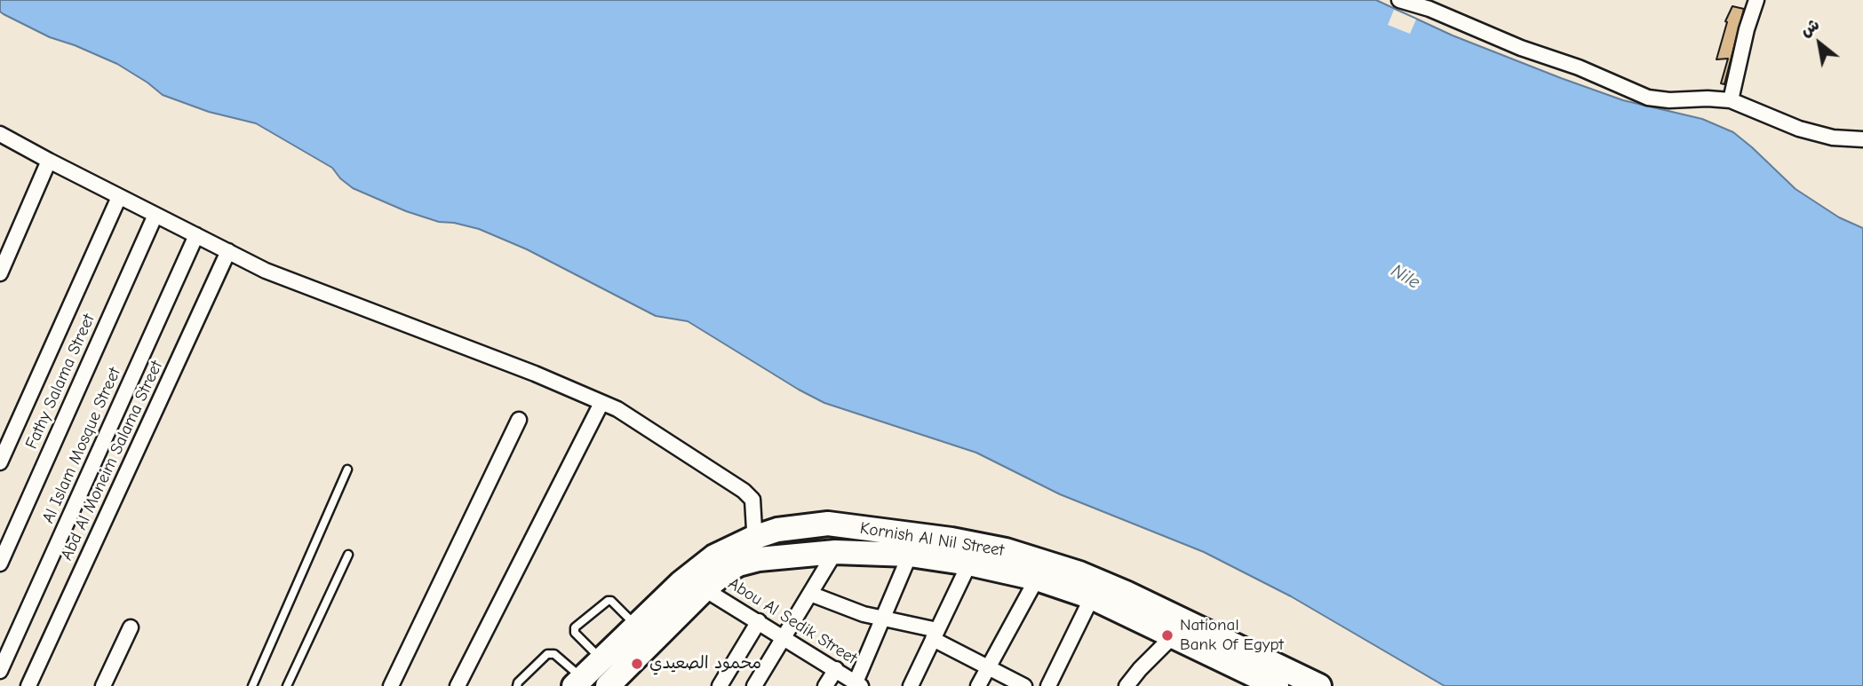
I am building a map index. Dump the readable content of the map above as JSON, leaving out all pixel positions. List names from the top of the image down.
{
  "streets": {
    "main road": ["Kornish Al Nil Street"],
    "street": [
      "Fathy Salama Street",
      "Al Islam Mosque Street",
      "Abd Al Moneim Salama Street",
      "Abou Al Sedik Street"
    ]
  },
  "crossings": [
    ["Kornish Al Nil Street", "Abou Al Sedik Street"]
  ],
  "water": ["Nile"],
  "places": ["National Bank Of Egypt", "محمود الصعيدي"],
  "north": "top left"
}
